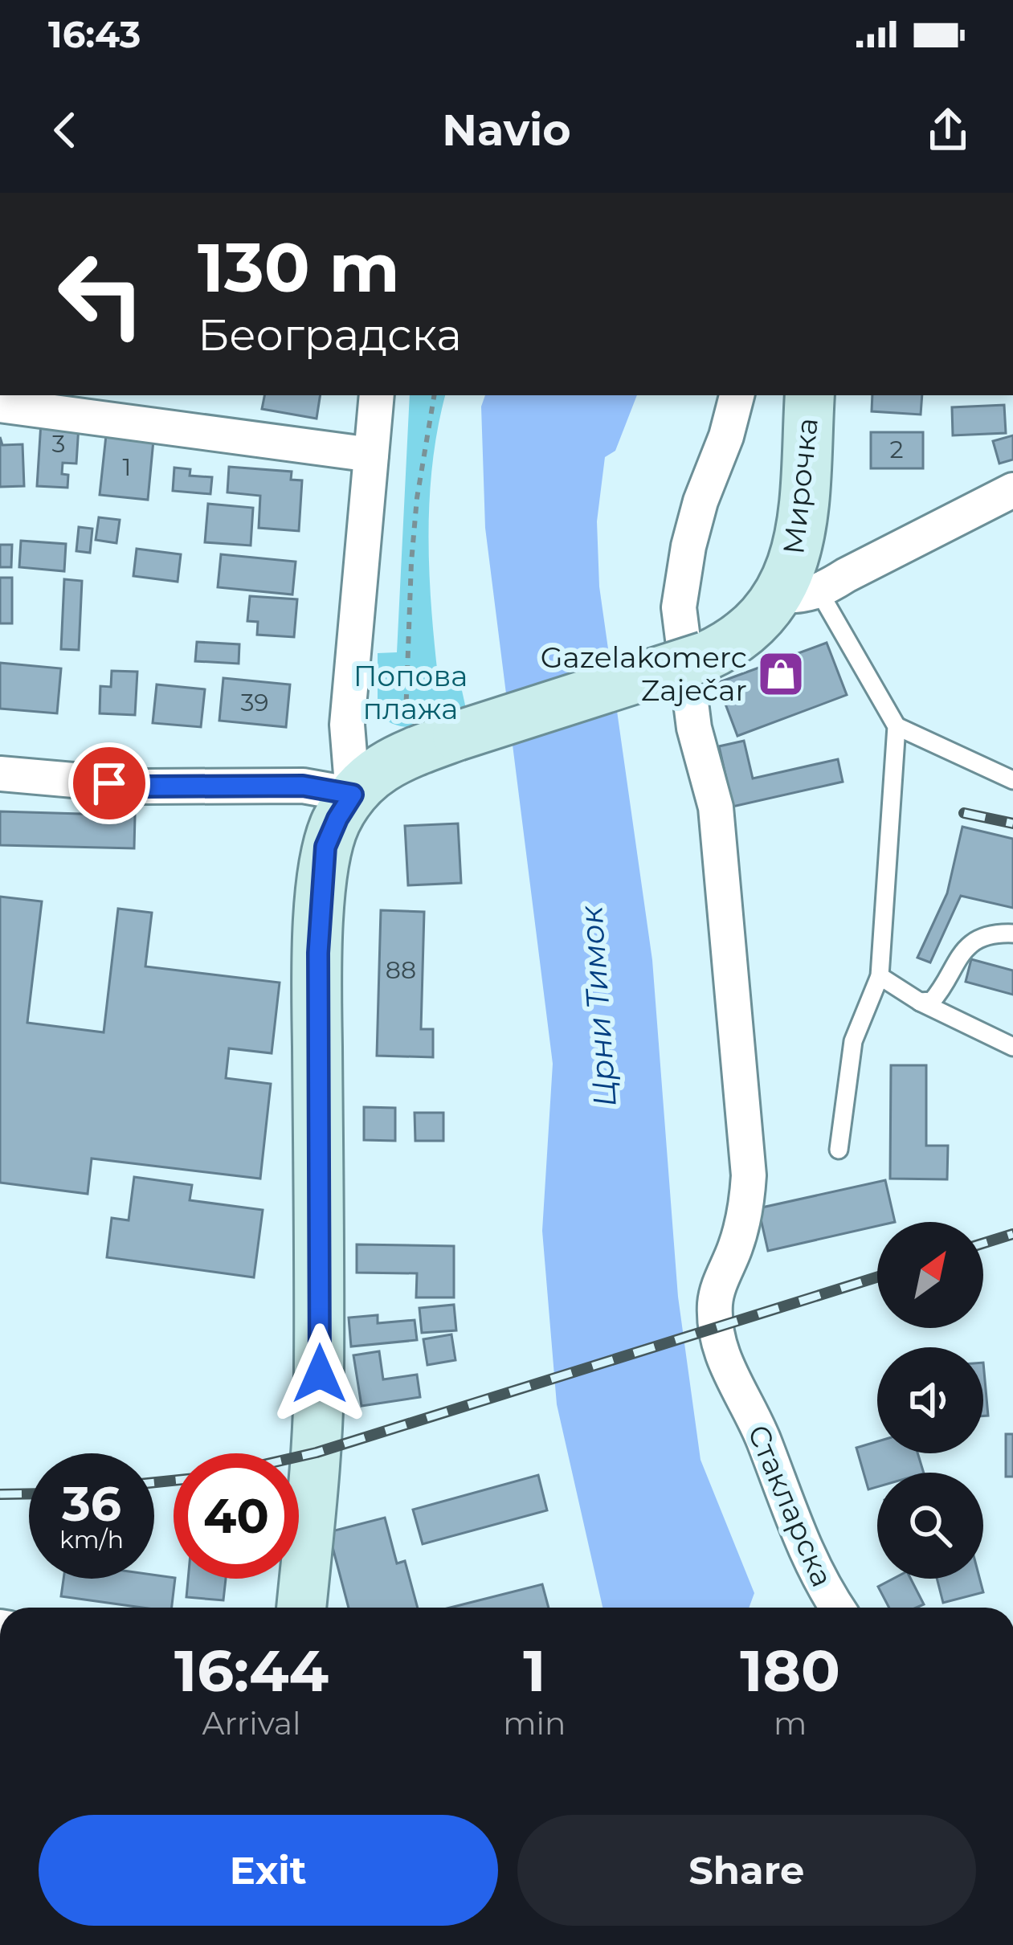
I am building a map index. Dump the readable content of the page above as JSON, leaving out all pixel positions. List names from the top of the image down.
{
  "streets": {
    "street": ["Мирочка", "Стакларска"]
  },
  "water": ["Црни Тимок"],
  "parks": ["Попова плажа"],
  "places": {
    "shop": ["Gazelakomerc Zaječar"]
  },
  "house_numbers": [
    "3",
    "2",
    "1",
    "39",
    "88"
  ],
  "north": "top right",
  "page": {
    "status": "16:43",
    "header": "Navio",
    "turn": ["130 m", "Београдска"],
    "speed": "36 km/h",
    "limit": "40",
    "eta": [
      "16:44",
      "Arrival",
      "1",
      "min",
      "180",
      "m"
    ],
    "buttons": ["Exit", "Share"]
  }
}
